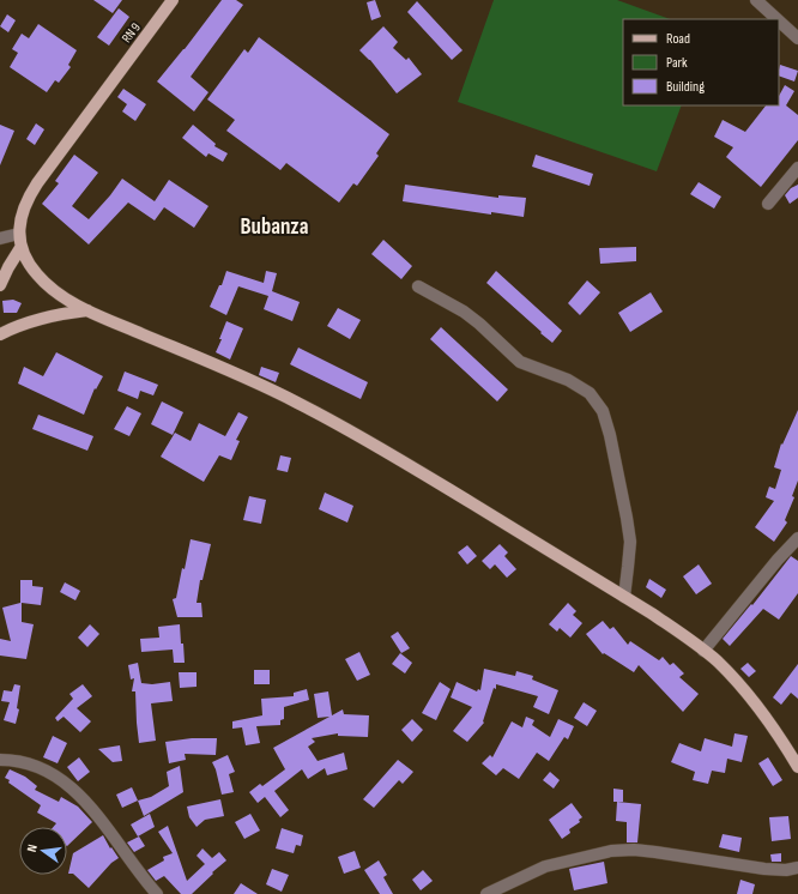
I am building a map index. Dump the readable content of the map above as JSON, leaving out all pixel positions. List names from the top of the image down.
{
  "streets": {
    "main road": ["RN 9"]
  },
  "districts": ["Bubanza"],
  "legend": ["Road", "Park", "Building"],
  "north": "left"
}
